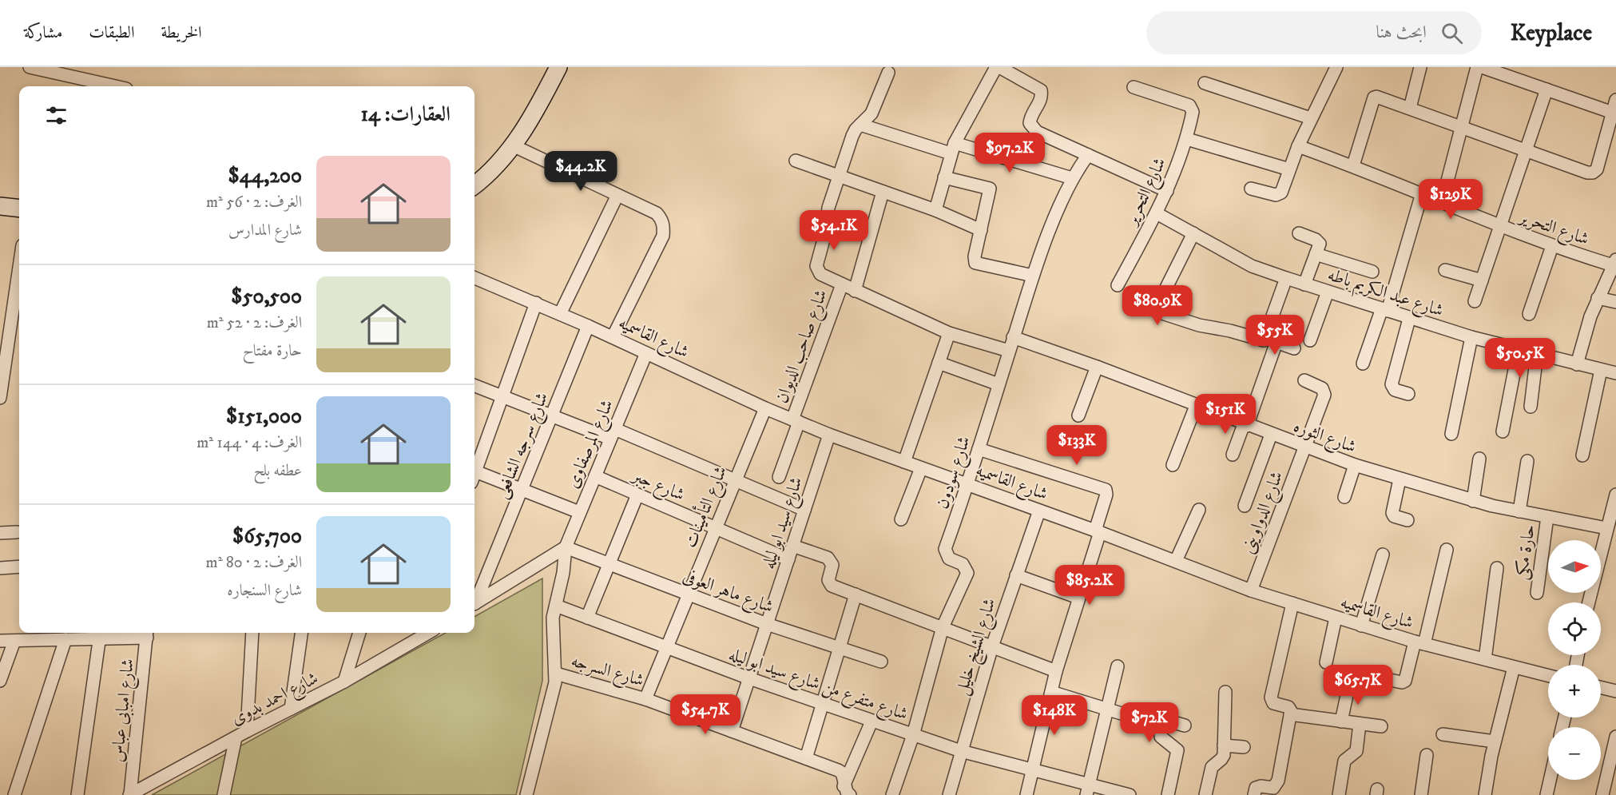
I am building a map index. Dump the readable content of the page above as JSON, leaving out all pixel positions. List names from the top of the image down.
{
  "streets": {
    "street": [
      "شارع التحرير",
      "شارع عبد الكريم باطه",
      "شارع القاسميه",
      "شارع صاحب الديوان",
      "شارع الثوره",
      "شارع المرصفاوى",
      "شارع سرجه الشافعى",
      "شارع سودون",
      "شارع جبر",
      "شارع التأمينات",
      "شارع الدواوينى",
      "شارع سيد ابو ليله",
      "حارة مكى",
      "شارع ماهر العوفى",
      "شارع الشيخ خليل",
      "شارع السرجه",
      "شارع متفرع من شارع سيد ابو ليله",
      "شارع احمد بدوى",
      "شارع امبابى عباس"
    ]
  },
  "crossings": [
    ["شارع التحرير", "شارع عبد الكريم باطه"],
    ["شارع القاسميه", "شارع صاحب الديوان"],
    ["شارع القاسميه", "شارع المرصفاوى"],
    ["شارع القاسميه", "شارع سرجه الشافعى"],
    ["شارع القاسميه", "شارع سودون"],
    ["شارع القاسميه", "شارع التأمينات"],
    ["شارع القاسميه", "شارع الدواوينى"],
    ["شارع القاسميه", "شارع سيد ابو ليله"],
    ["شارع القاسميه", "شارع الشيخ خليل"],
    ["شارع الثوره", "شارع سودون"],
    ["شارع الثوره", "شارع الدواوينى"],
    ["شارع الثوره", "حارة مكى"],
    ["شارع المرصفاوى", "شارع جبر"],
    ["شارع المرصفاوى", "شارع ماهر العوفى"],
    ["شارع المرصفاوى", "شارع السرجه"],
    ["شارع المرصفاوى", "شارع متفرع من شارع سيد ابو ليله"],
    ["شارع سودون", "شارع متفرع من شارع سيد ابو ليله"],
    ["شارع جبر", "شارع التأمينات"],
    ["شارع جبر", "شارع سيد ابو ليله"],
    ["شارع التأمينات", "شارع ماهر العوفى"],
    ["شارع التأمينات", "شارع السرجه"],
    ["شارع التأمينات", "شارع متفرع من شارع سيد ابو ليله"],
    ["شارع سيد ابو ليله", "شارع ماهر العوفى"],
    ["شارع سيد ابو ليله", "شارع السرجه"],
    ["شارع سيد ابو ليله", "شارع متفرع من شارع سيد ابو ليله"],
    ["شارع الشيخ خليل", "شارع متفرع من شارع سيد ابو ليله"],
    ["شارع احمد بدوى", "شارع امبابى عباس"]
  ],
  "north": "right",
  "page": {
    "header": "Keyplace",
    "search": "ابحث هنا",
    "nav": ["الخريطة", "الطبقات", "مشاركة"],
    "heading": "العقارات: 14",
    "price": [
      "$97.2K",
      "$44.2K",
      "$129K",
      "$54.1K",
      "$80.9K",
      "$55K",
      "$50.5K",
      "$151K",
      "$133K",
      "$85.2K",
      "$65.7K",
      "$54.7K",
      "$148K",
      "$72K"
    ],
    "list": [
      {
        "name": "$44,200",
        "note": "الغرف: 2 · 56 m² · شارع المدارس"
      },
      {
        "name": "$50,500",
        "note": "الغرف: 2 · 52 m² · حارة مفتاح"
      },
      {
        "name": "$151,000",
        "note": "الغرف: 4 · 144 m² · عطفه بلح"
      },
      {
        "name": "$65,700",
        "note": "الغرف: 2 · 80 m² · شارع السنجاره"
      }
    ],
    "map_buttons": ["+", "−"]
  }
}
